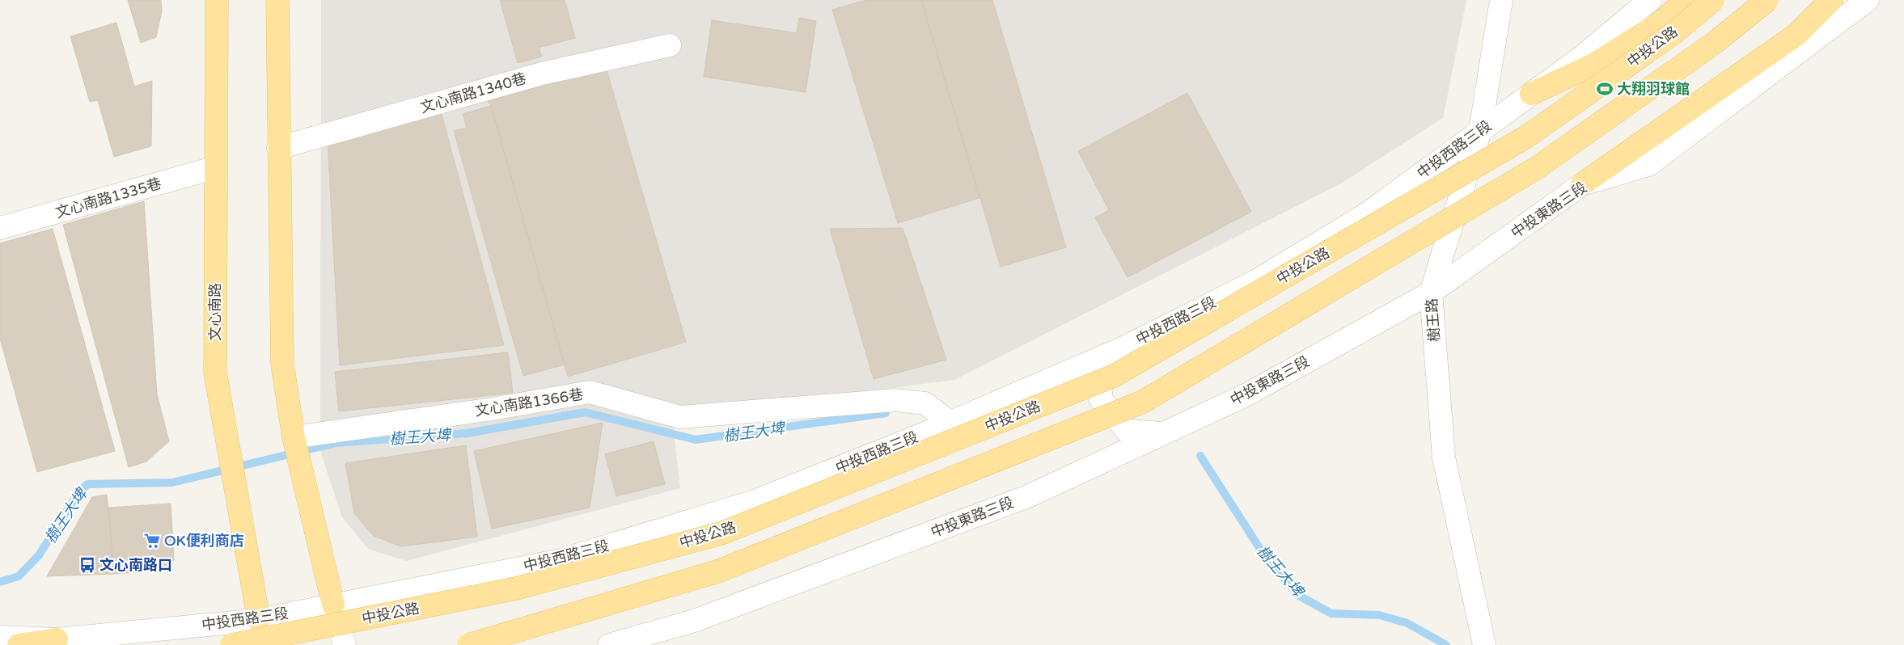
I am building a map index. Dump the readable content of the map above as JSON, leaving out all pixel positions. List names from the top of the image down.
{
  "streets": {
    "main road": ["中投公路", "文心南路"],
    "street": [
      "文心南路1340巷",
      "中投西路三段",
      "文心南路1335巷",
      "中投東路三段",
      "樹王路",
      "文心南路1366巷"
    ]
  },
  "crossings": [
    ["中投西路三段", "文心南路"],
    ["中投西路三段", "樹王路"],
    ["中投西路三段", "文心南路1366巷"],
    ["文心南路1335巷", "文心南路"],
    ["中投東路三段", "樹王路"]
  ],
  "water": ["樹王大埤"],
  "places": {
    "sports": ["大翔羽球館"],
    "supermarket": ["OK便利商店"],
    "bus stop": ["文心南路口"]
  }
}
